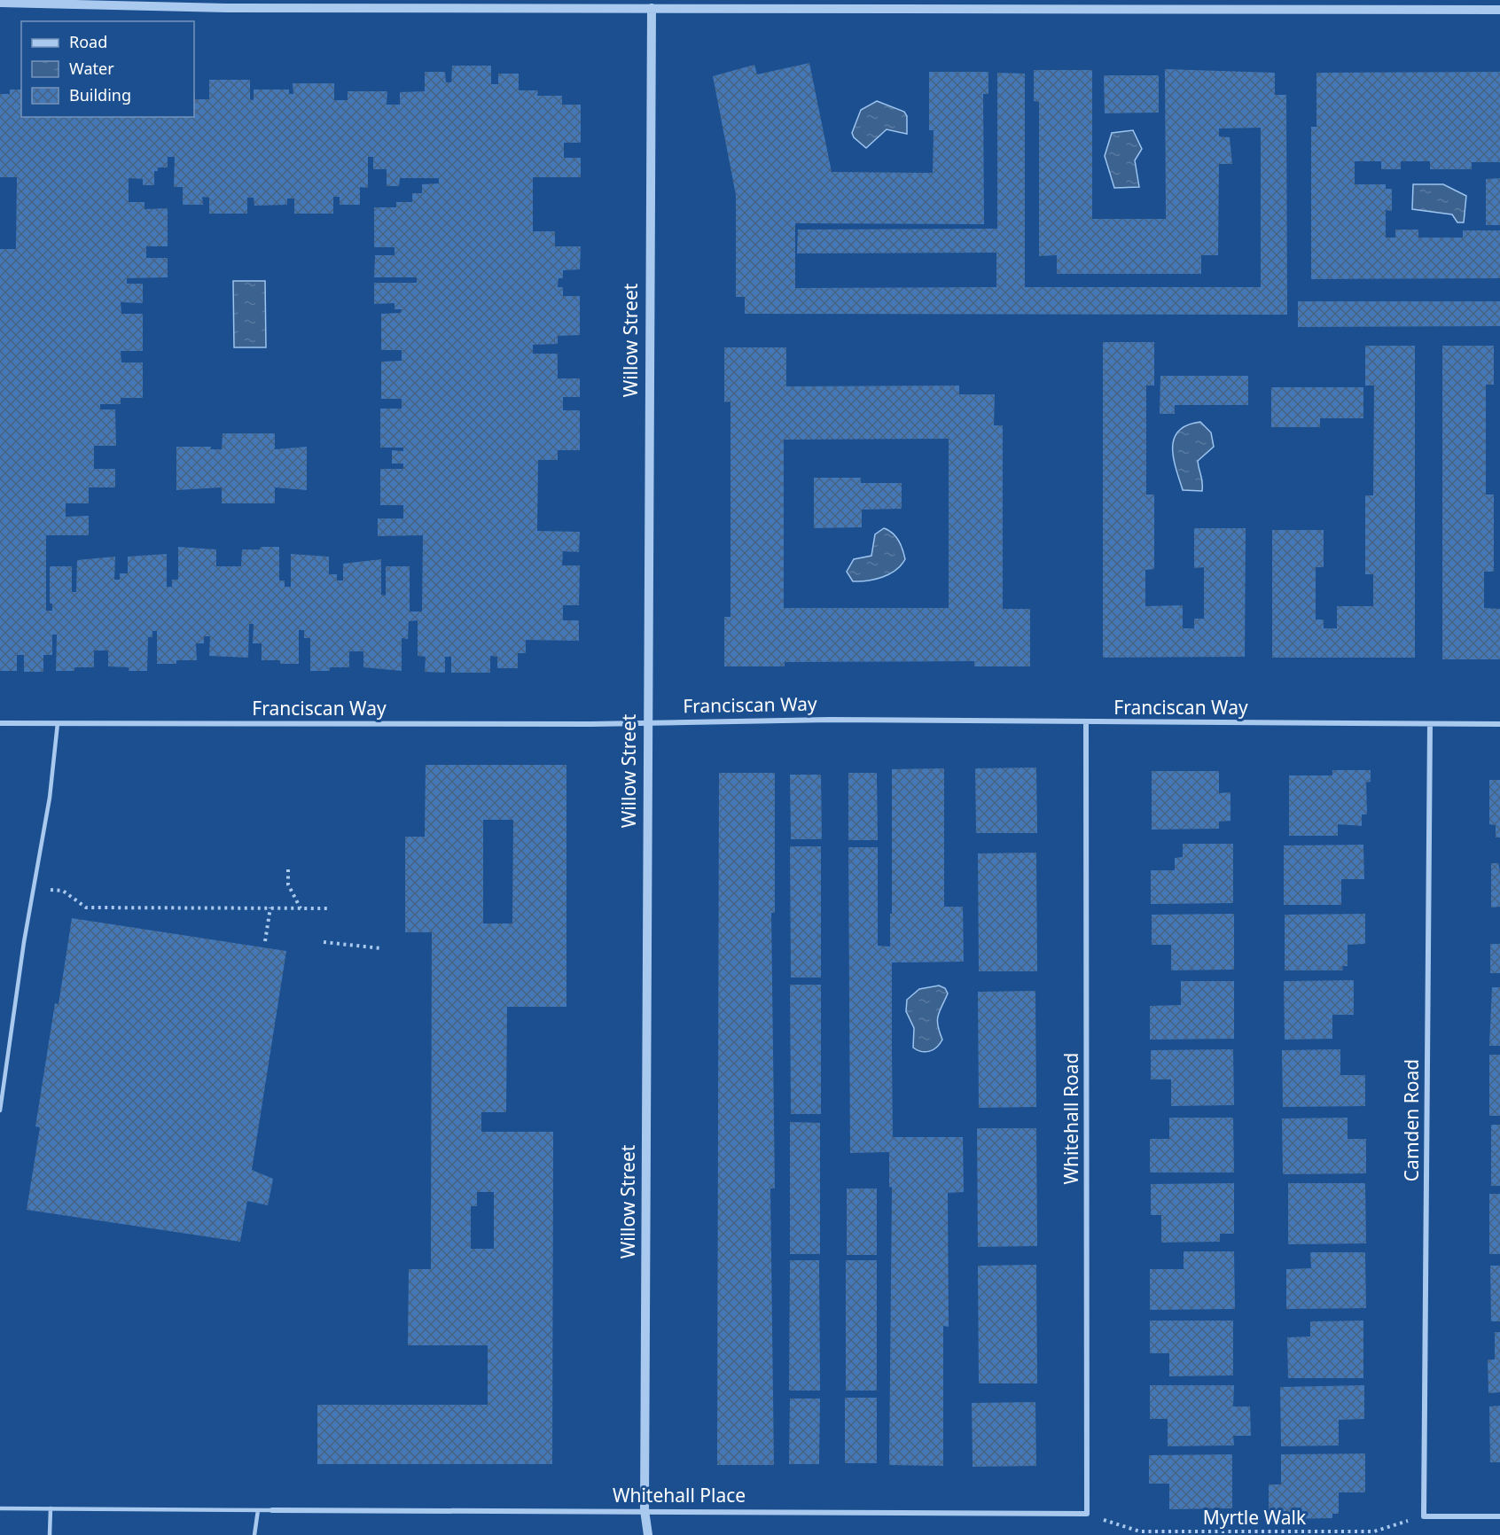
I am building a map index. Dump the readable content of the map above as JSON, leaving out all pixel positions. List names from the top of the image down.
{
  "streets": {
    "street": [
      "Willow Street",
      "Franciscan Way",
      "Whitehall Road",
      "Camden Road",
      "Whitehall Place"
    ],
    "path": ["Myrtle Walk"]
  },
  "crossings": [
    ["Willow Street", "Franciscan Way"],
    ["Willow Street", "Whitehall Place"],
    ["Franciscan Way", "Whitehall Road"],
    ["Franciscan Way", "Camden Road"],
    ["Whitehall Road", "Whitehall Place"],
    ["Whitehall Road", "Myrtle Walk"],
    ["Camden Road", "Myrtle Walk"],
    ["Whitehall Place", "Myrtle Walk"]
  ],
  "legend": ["Road", "Water", "Building"]
}
